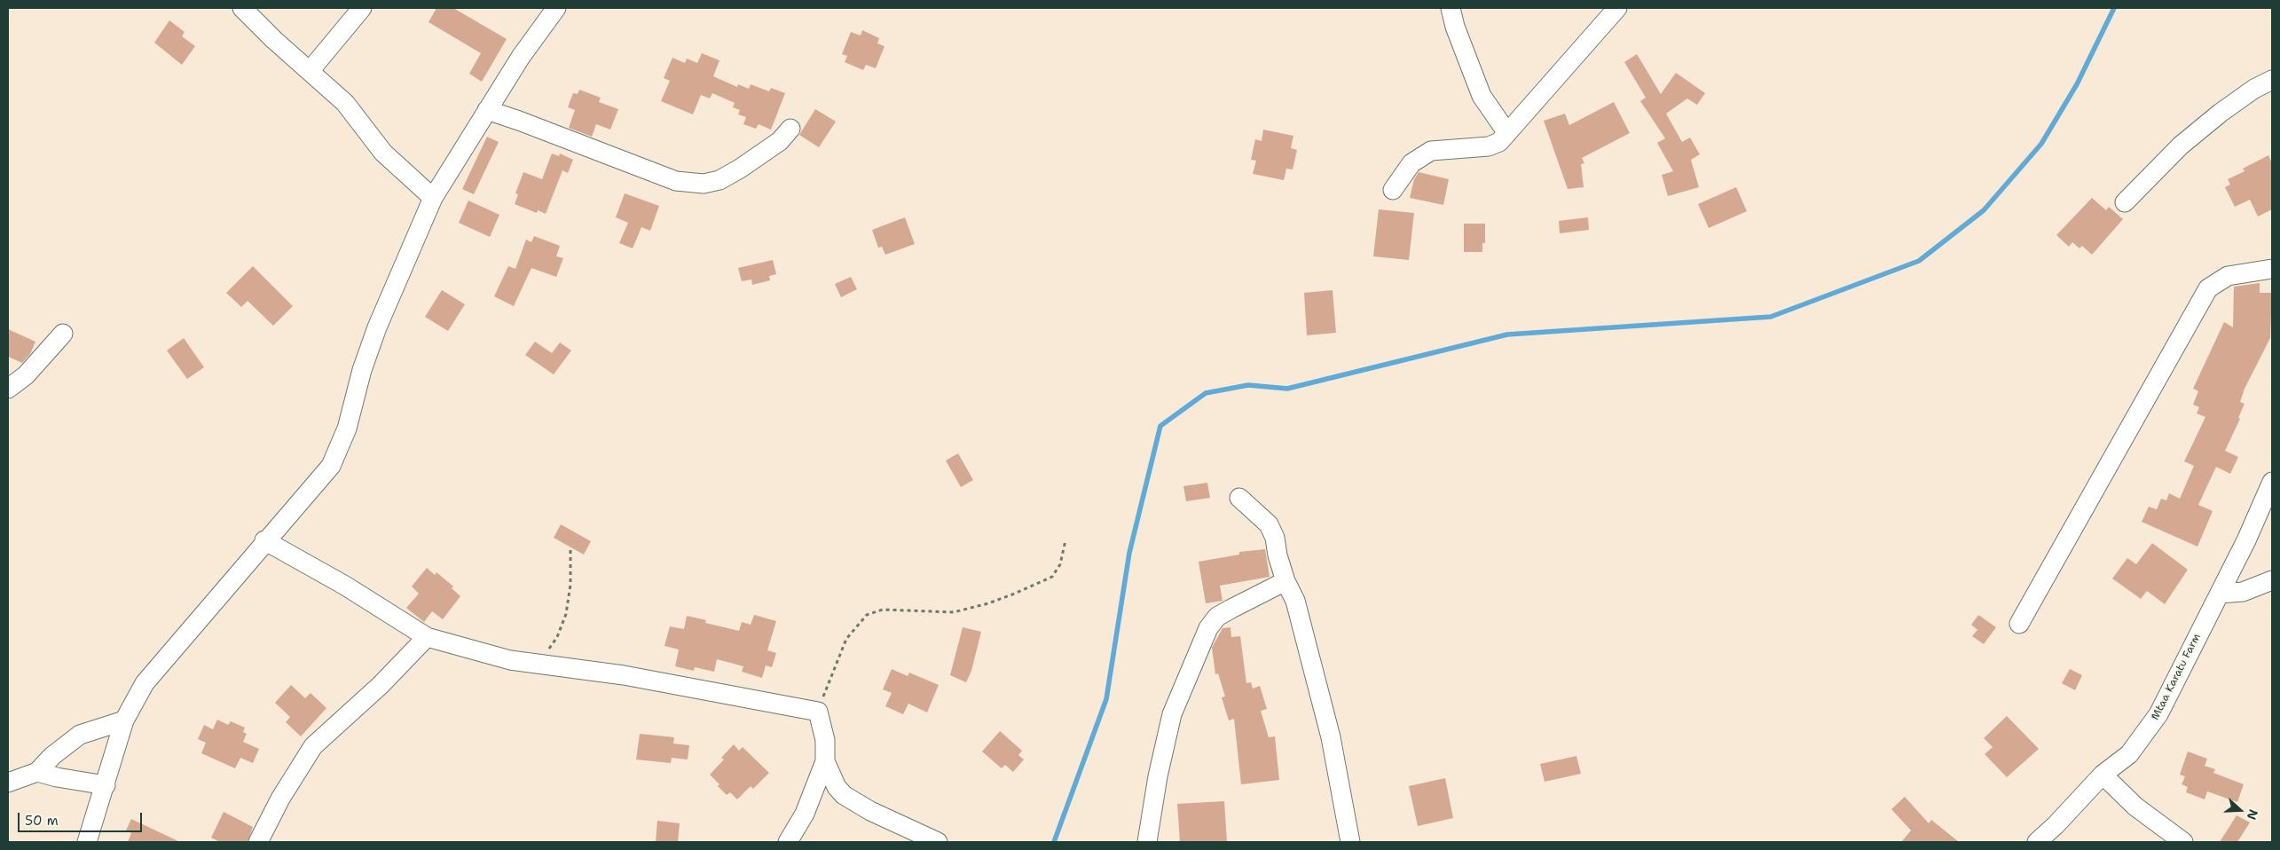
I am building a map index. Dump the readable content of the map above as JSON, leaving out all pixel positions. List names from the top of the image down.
{
  "streets": {
    "street": ["Mtaa Karatu Farm"]
  },
  "scale_bar": "50 m",
  "north": "right"
}
